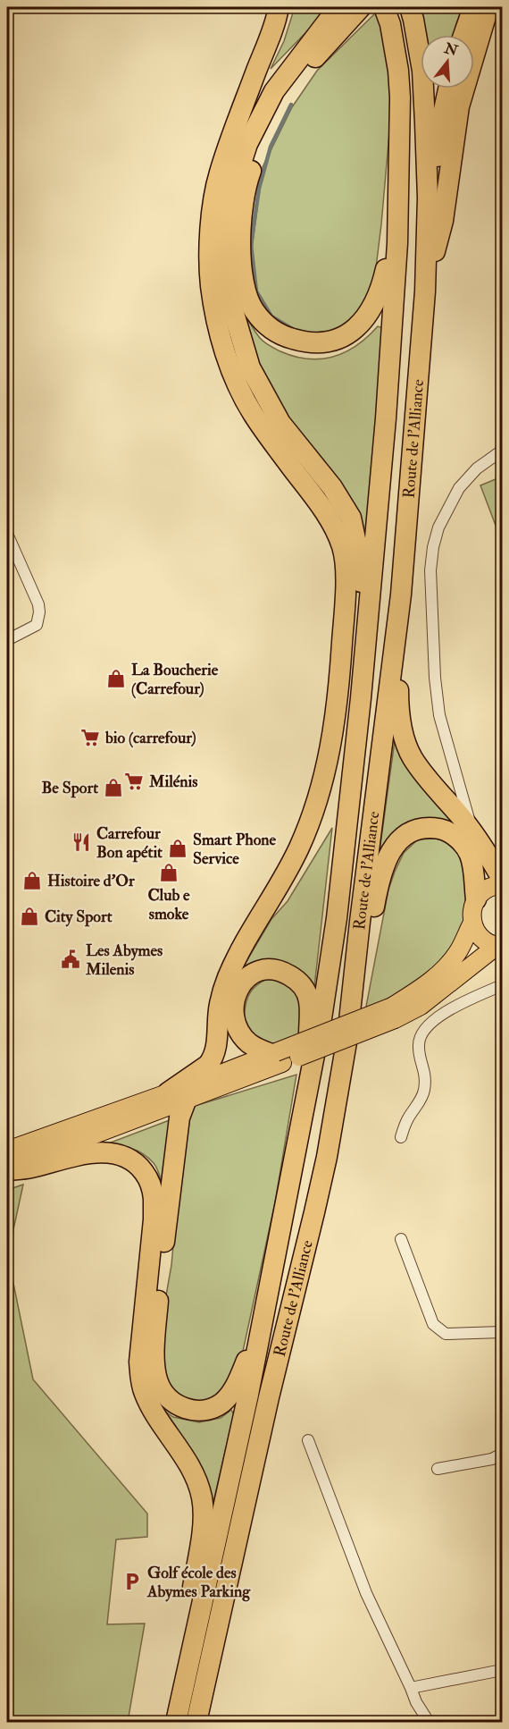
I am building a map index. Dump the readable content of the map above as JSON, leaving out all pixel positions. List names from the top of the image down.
{
  "streets": {
    "highway": ["Route de l'Alliance"]
  },
  "places": {
    "shop": [
      "La Boucherie (Carrefour)",
      "Be Sport",
      "Smart Phone Service",
      "Club e smoke",
      "Histoire d'Or",
      "City Sport"
    ],
    "supermarket": ["bio (carrefour)", "Milénis"],
    "restaurant": ["Carrefour Bon apétit"],
    "public building": ["Les Abymes Milenis"],
    "parking": ["Golf école des Abymes Parking"]
  },
  "north": "top"
}
